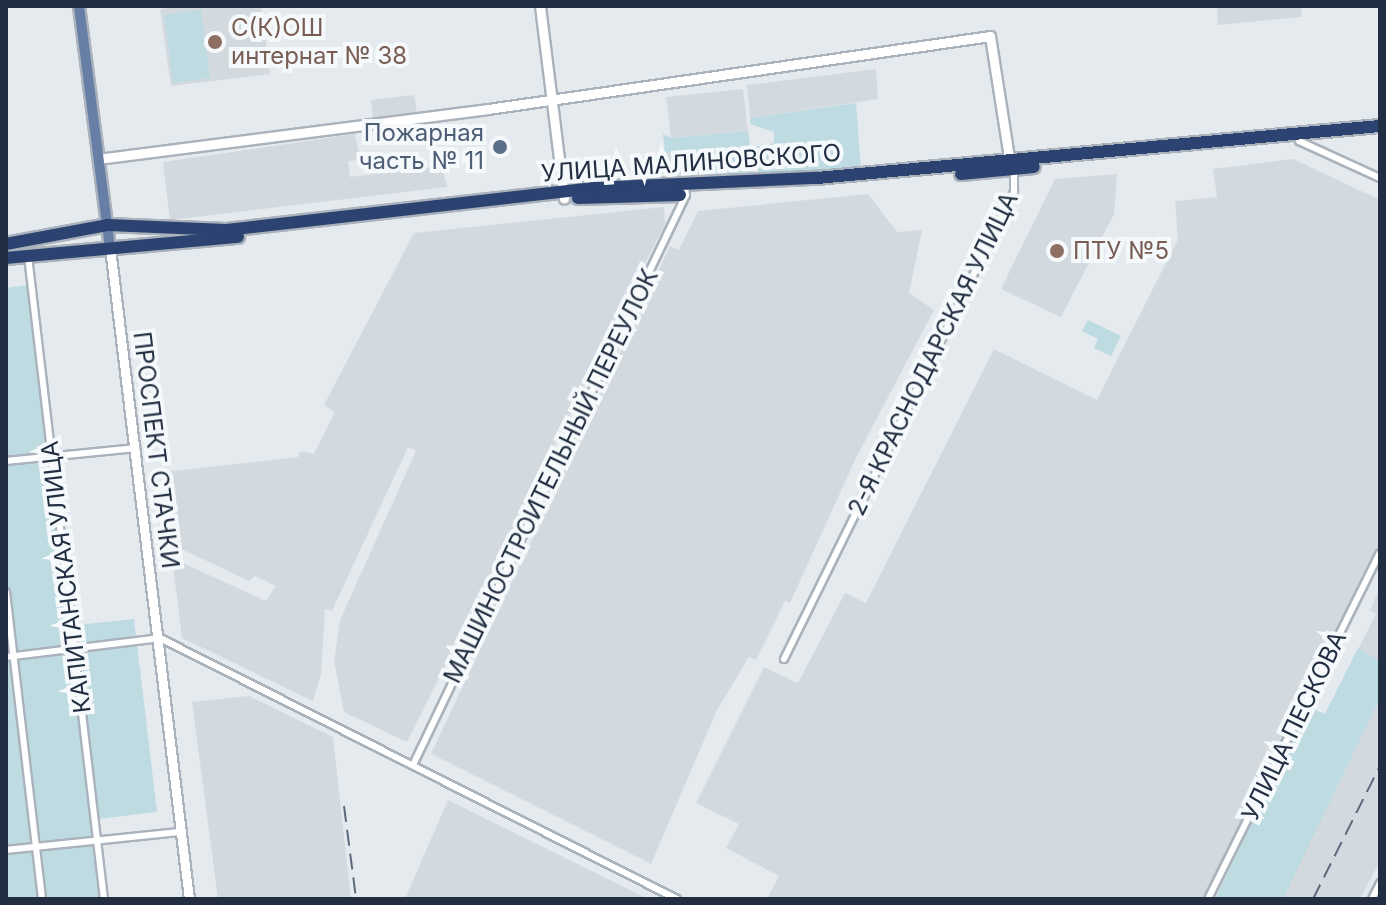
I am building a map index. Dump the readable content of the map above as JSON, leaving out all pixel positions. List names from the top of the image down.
{
  "streets": {
    "highway": ["УЛИЦА МАЛИНОВСКОГО"],
    "main road": ["ПРОСПЕКТ СТАЧКИ"],
    "street": [
      "2-Я КРАСНОДАРСКАЯ УЛИЦА",
      "МАШИНОСТРОИТЕЛЬНЫЙ ПЕРЕУЛОК",
      "КАПИТАНСКАЯ УЛИЦА",
      "УЛИЦА ПЕСКОВА"
    ]
  },
  "crossings": [
    ["УЛИЦА МАЛИНОВСКОГО", "2-Я КРАСНОДАРСКАЯ УЛИЦА"],
    ["УЛИЦА МАЛИНОВСКОГО", "ПРОСПЕКТ СТАЧКИ"],
    ["УЛИЦА МАЛИНОВСКОГО", "МАШИНОСТРОИТЕЛЬНЫЙ ПЕРЕУЛОК"],
    ["УЛИЦА МАЛИНОВСКОГО", "КАПИТАНСКАЯ УЛИЦА"]
  ],
  "places": ["С(К)ОШ интернат № 38", "Пожарная часть № 11", "ПТУ №5"]
}
